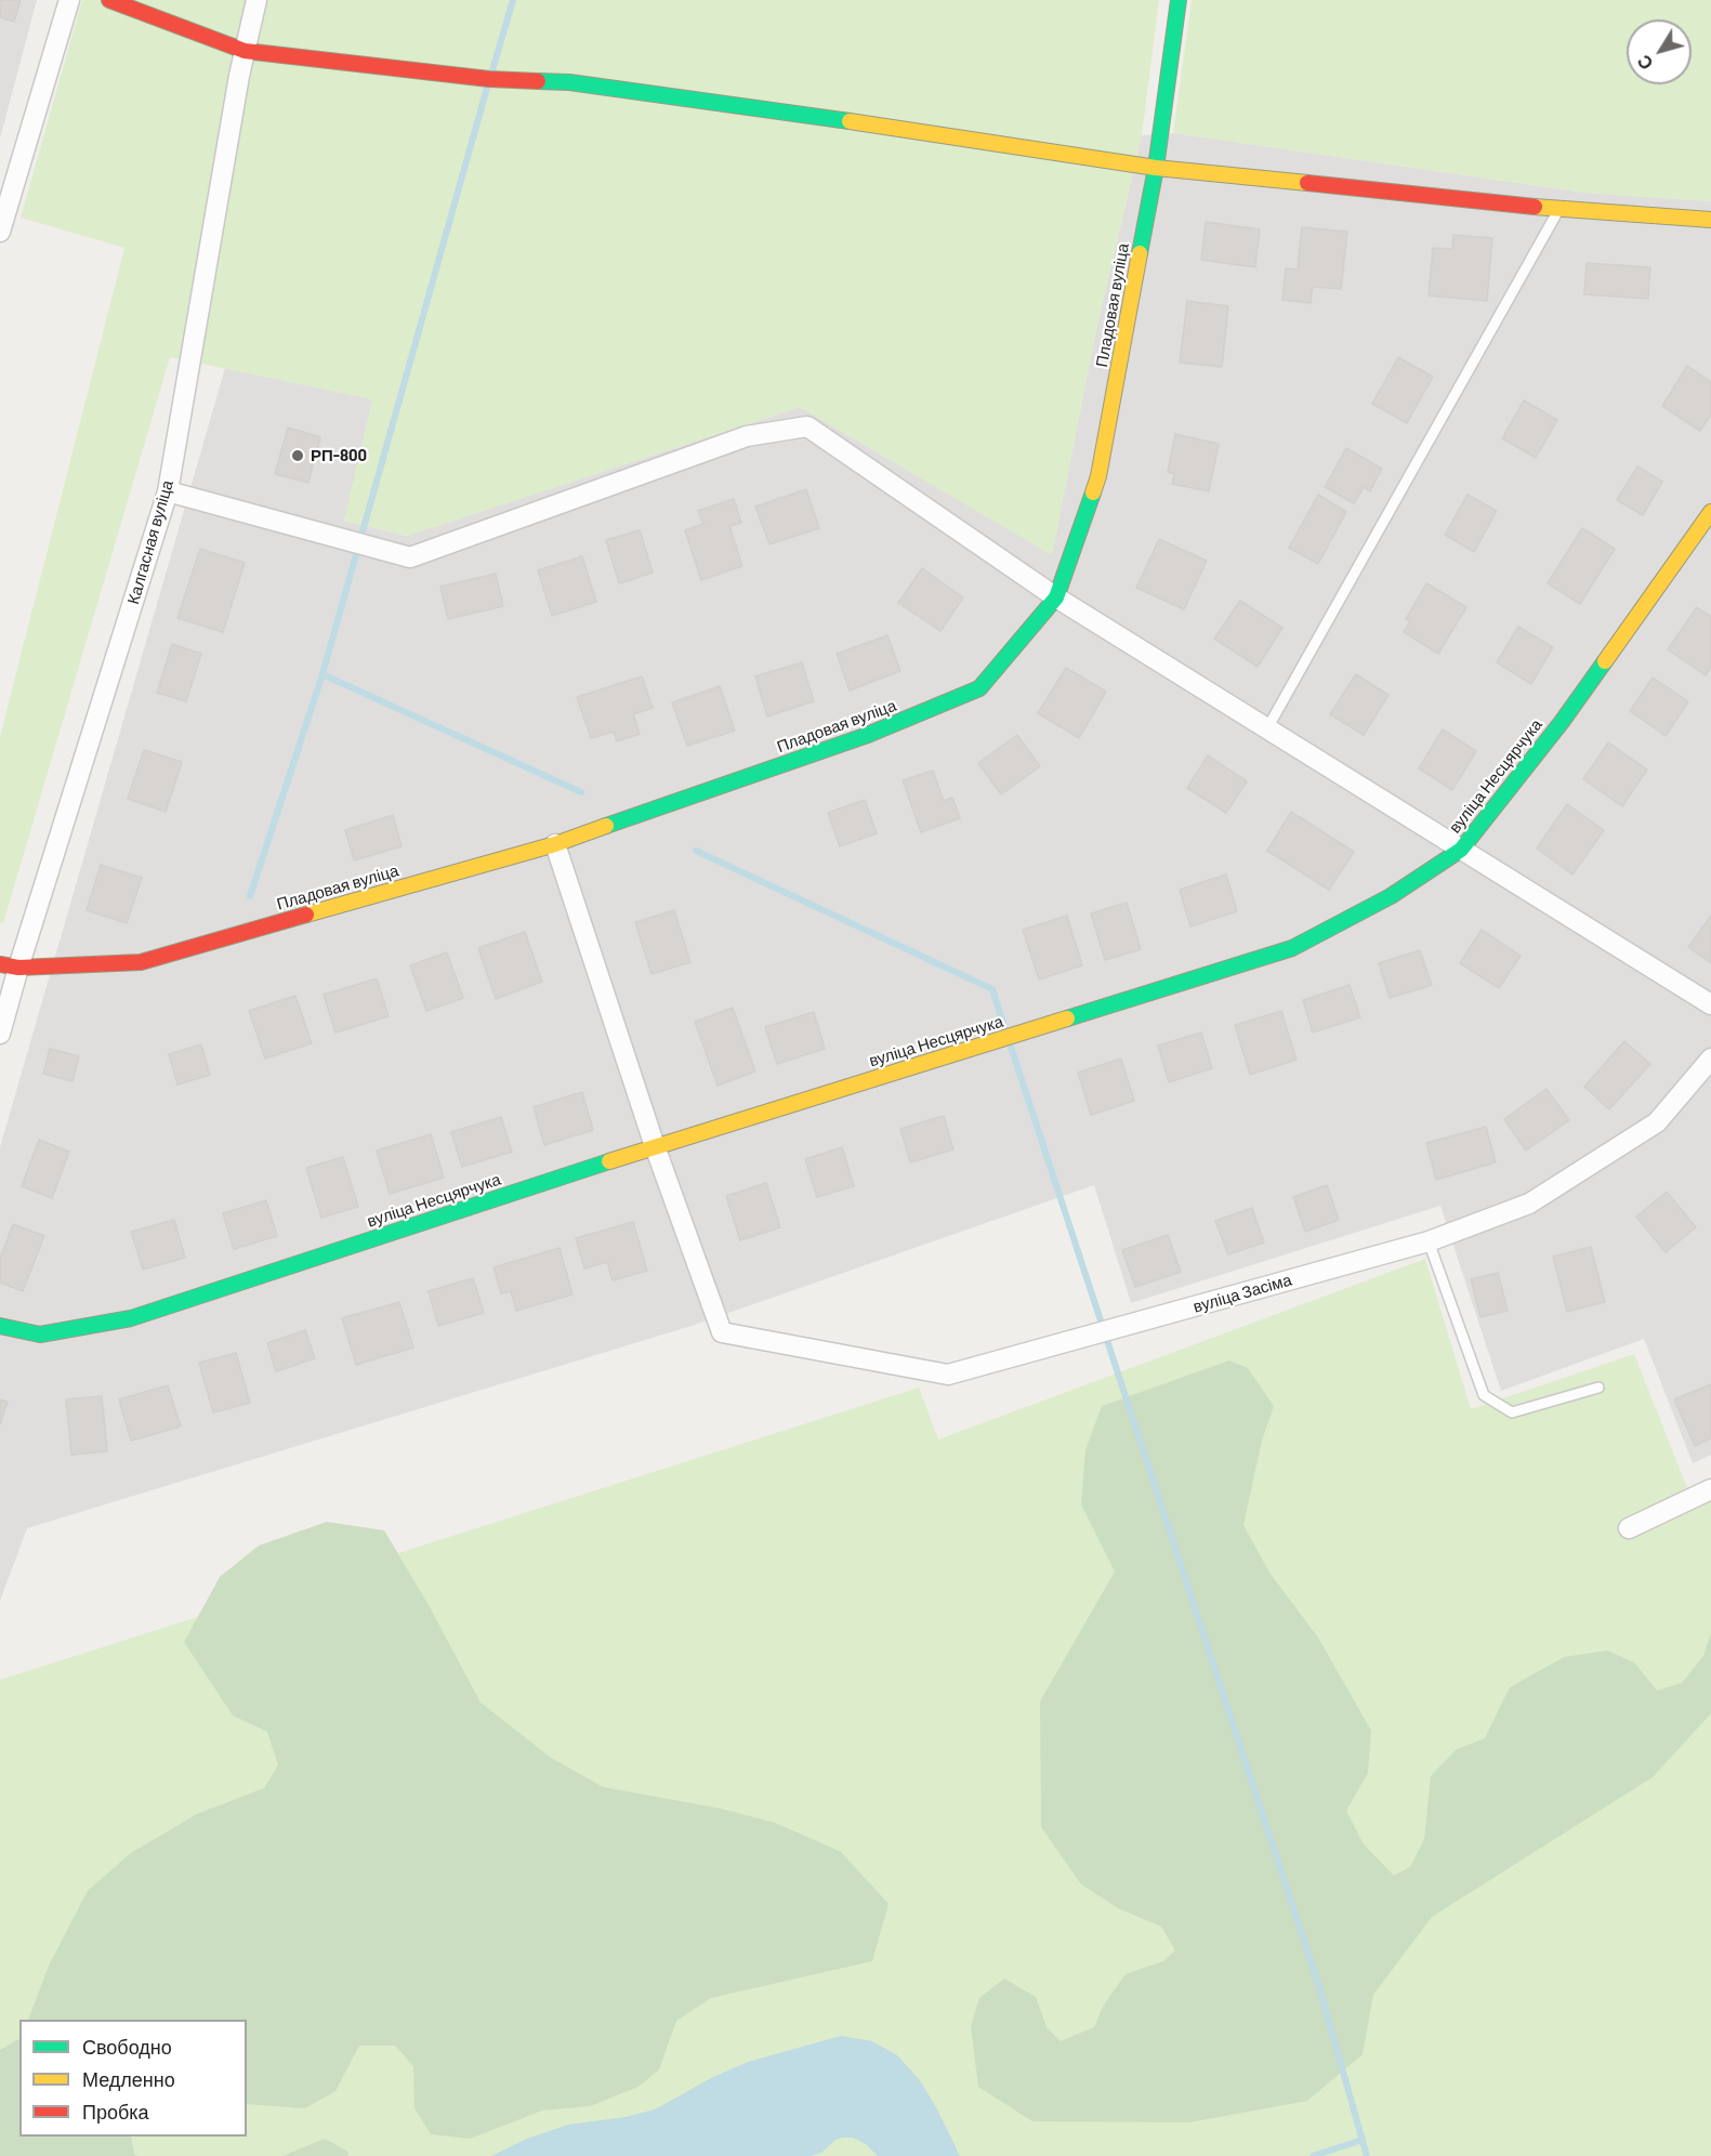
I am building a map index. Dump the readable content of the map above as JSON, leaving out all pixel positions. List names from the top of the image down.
{
  "streets": {
    "street": [
      "Пладовая вуліца",
      "Калгасная вуліца",
      "вуліца Несцярчука",
      "вуліца Засіма"
    ]
  },
  "crossings": [
    ["Пладовая вуліца", "Калгасная вуліца"],
    ["вуліца Несцярчука", "вуліца Засіма"]
  ],
  "places": ["РП-800"],
  "legend": ["Свободно", "Медленно", "Пробка"],
  "north": "bottom left"
}
